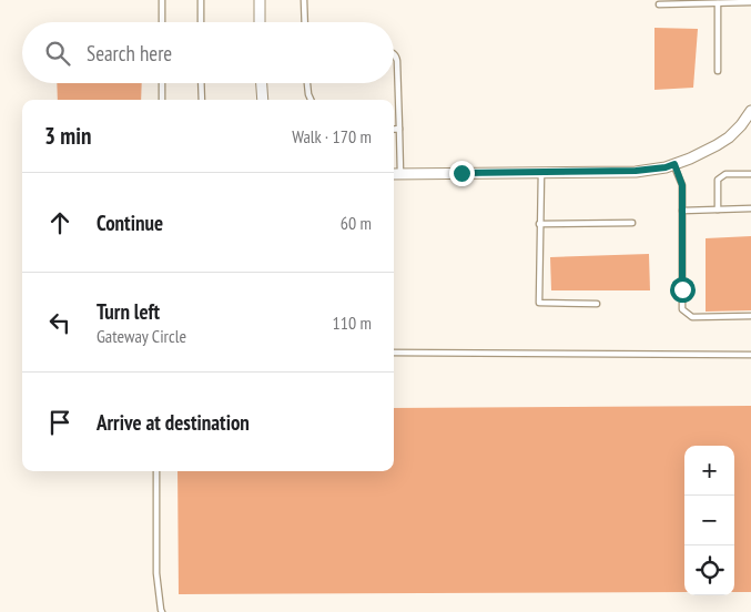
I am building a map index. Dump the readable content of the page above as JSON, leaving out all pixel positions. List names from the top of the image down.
{
  "page": {
    "search": "Search here",
    "heading": ["3 min", "Walk · 170 m"],
    "list": [
      ["Continue", "60 m"],
      ["Turn left", "Gateway Circle", "110 m"],
      "Arrive at destination"
    ],
    "map_buttons": ["+", "−"]
  }
}
